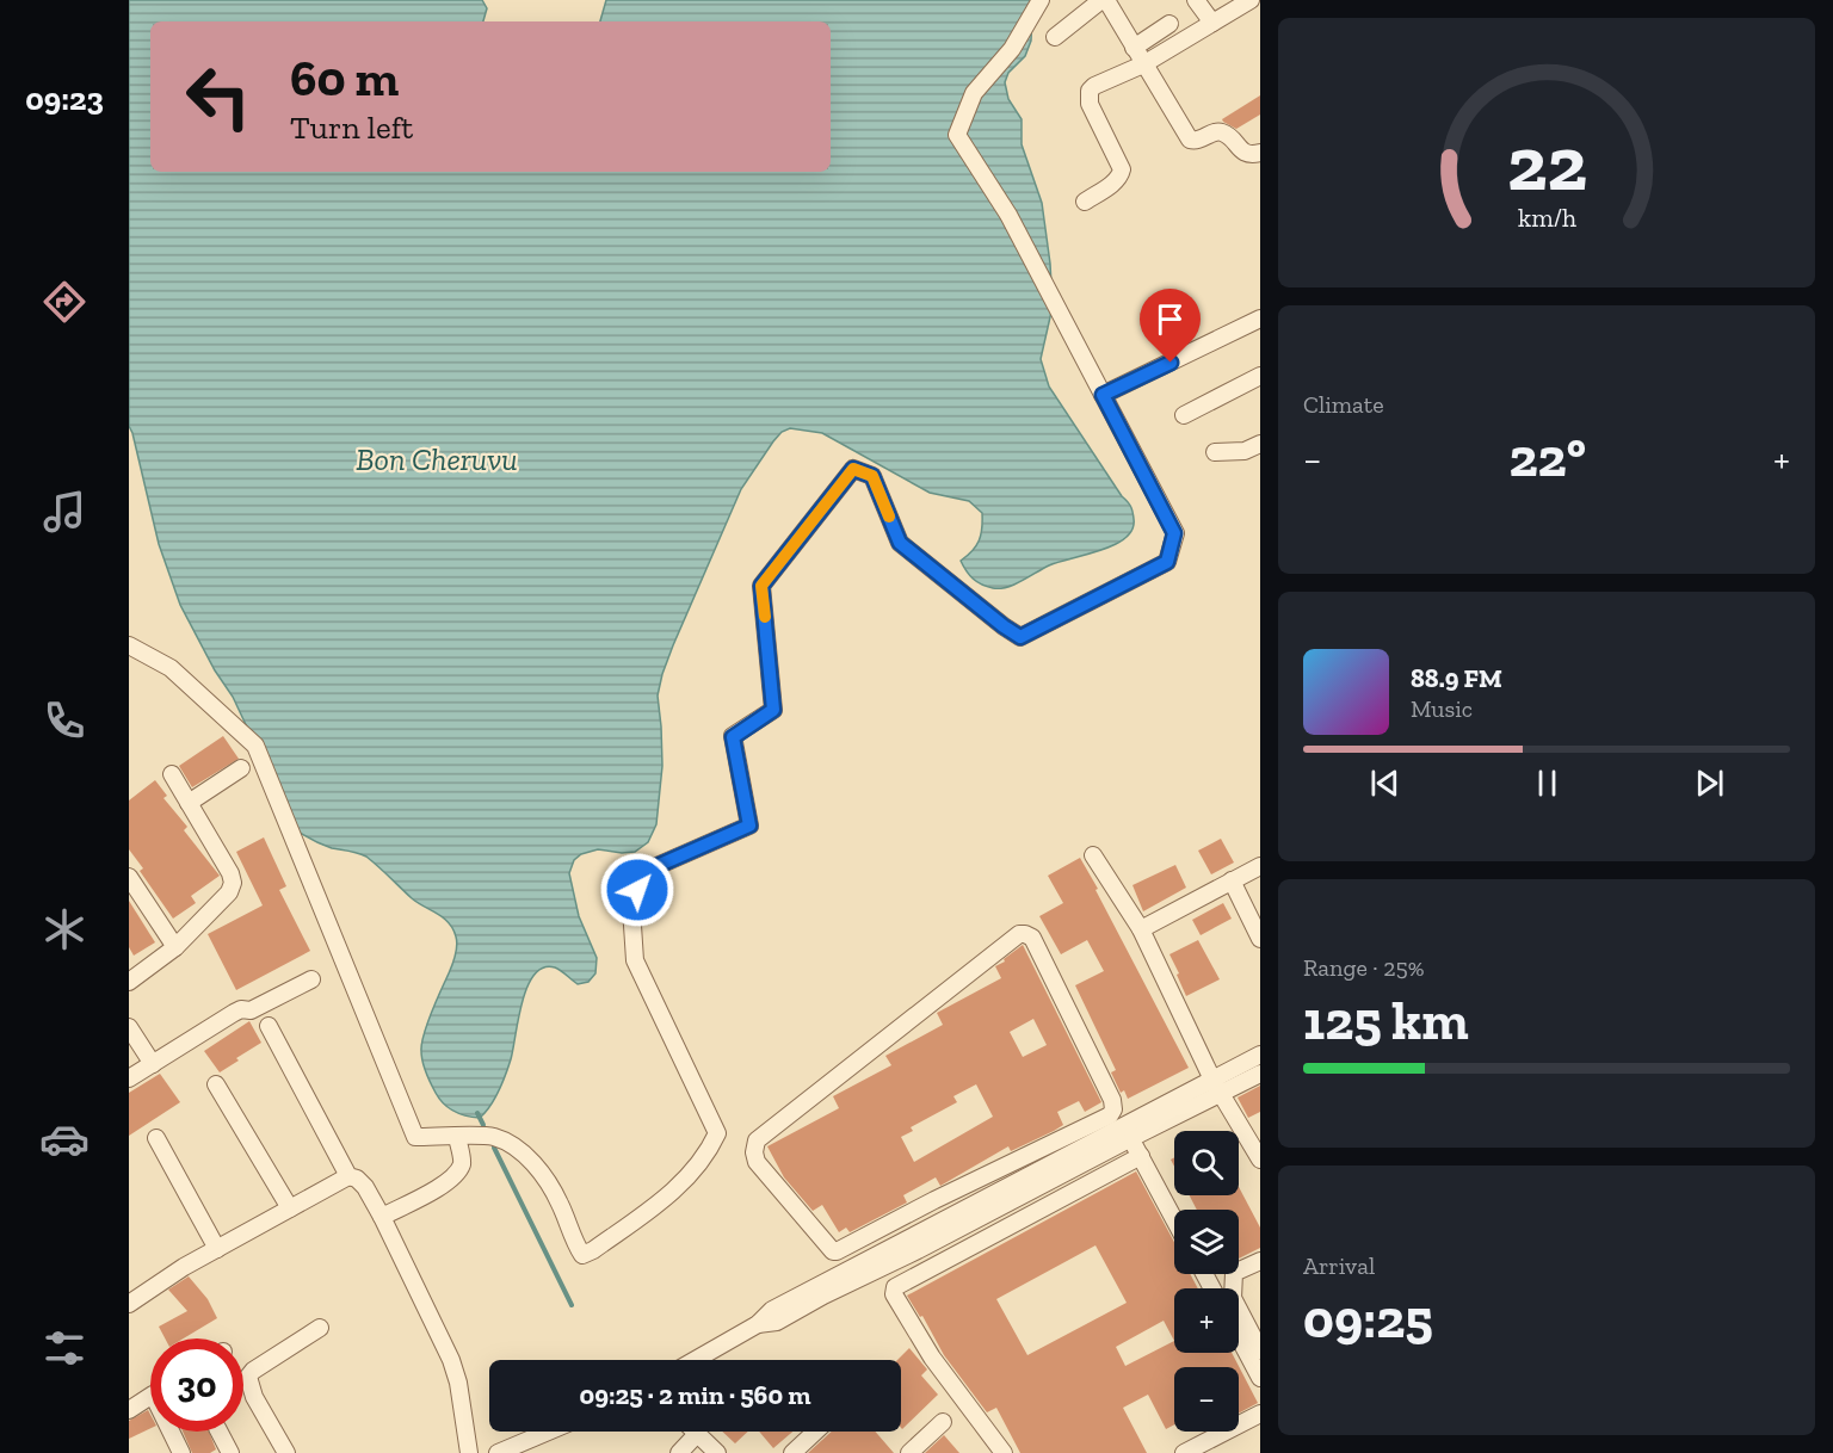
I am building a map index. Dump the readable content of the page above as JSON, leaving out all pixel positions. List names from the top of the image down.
{
  "water": ["Bon Cheruvu"],
  "page": {
    "tabs": "09:23",
    "turn": ["60 m", "Turn left"],
    "tile": [
      "Climate",
      ["Range · 25%", "125 km"],
      ["Arrival", "09:25"]
    ],
    "heat": ["−", "22°", "+"],
    "song": ["88.9 FM", "Music"],
    "map_buttons": ["+", "−"],
    "limit": "30",
    "trip": "09:25 · 2 min · 560 m",
    "gauge": ["22", "km/h"]
  }
}
